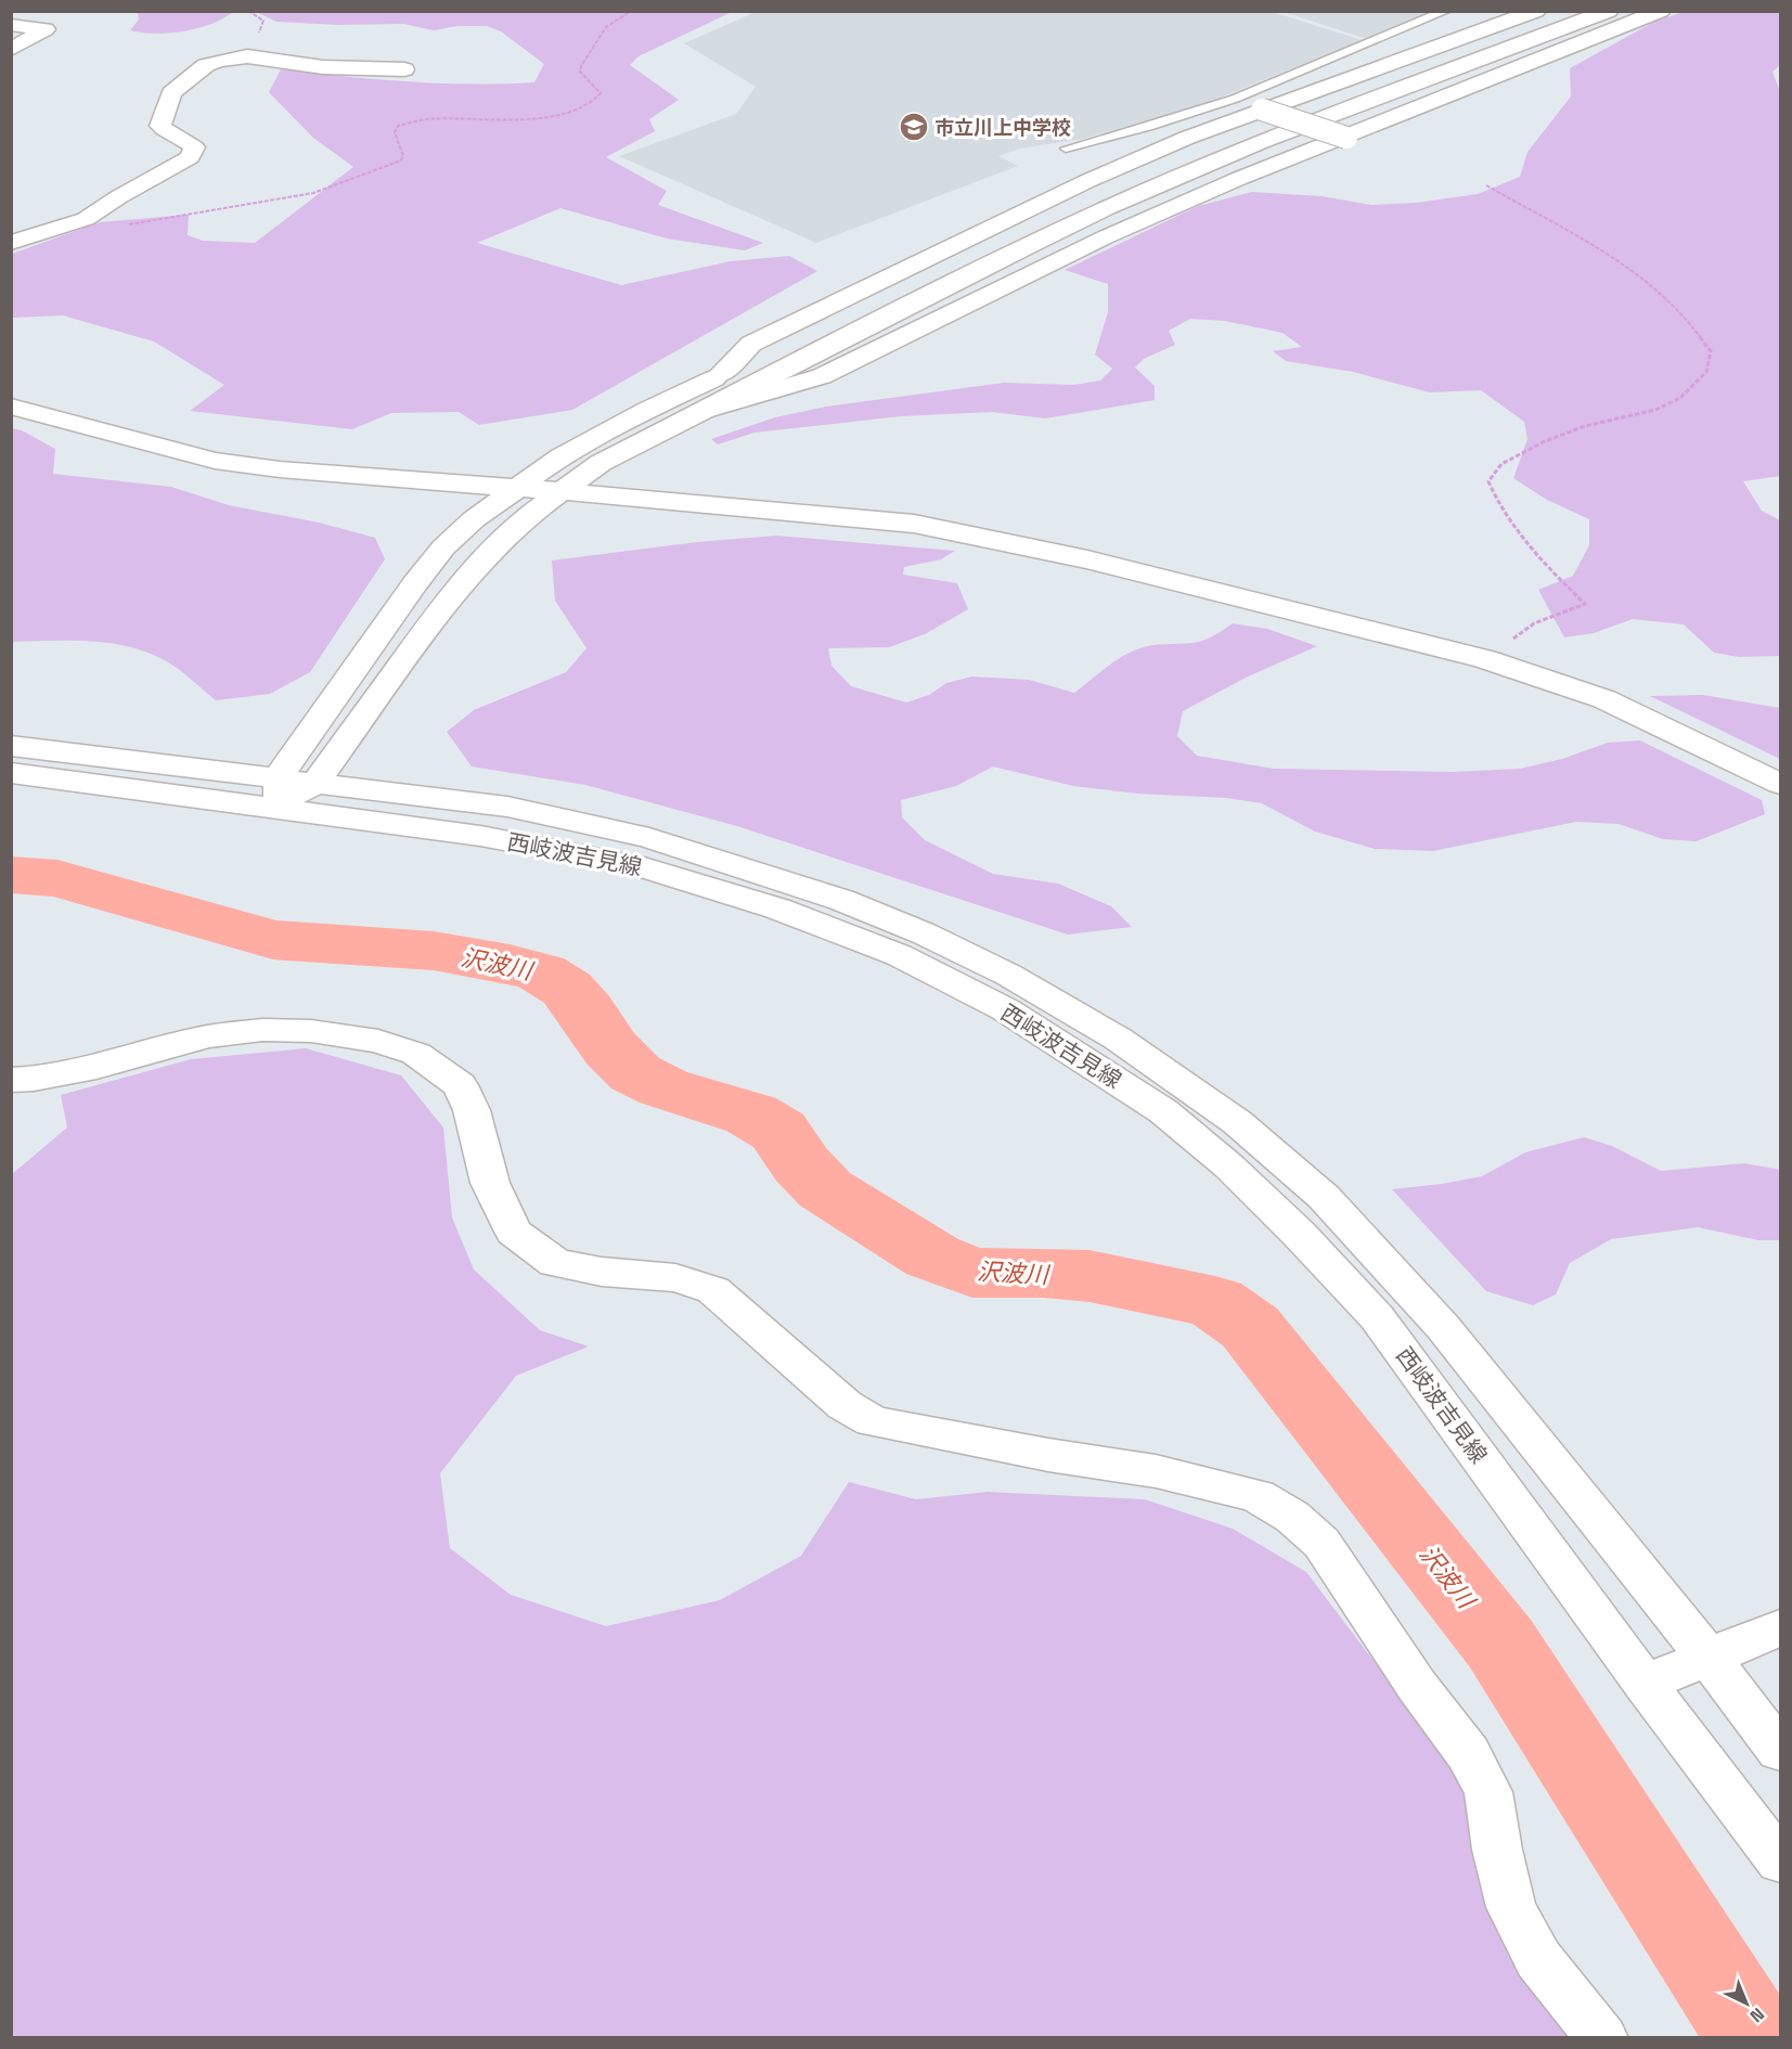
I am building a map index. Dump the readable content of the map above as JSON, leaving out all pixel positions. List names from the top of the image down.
{
  "streets": {
    "street": ["西岐波吉見線"]
  },
  "water": ["沢波川"],
  "places": {
    "school or university": ["市立川上中学校"]
  },
  "north": "bottom right"
}
